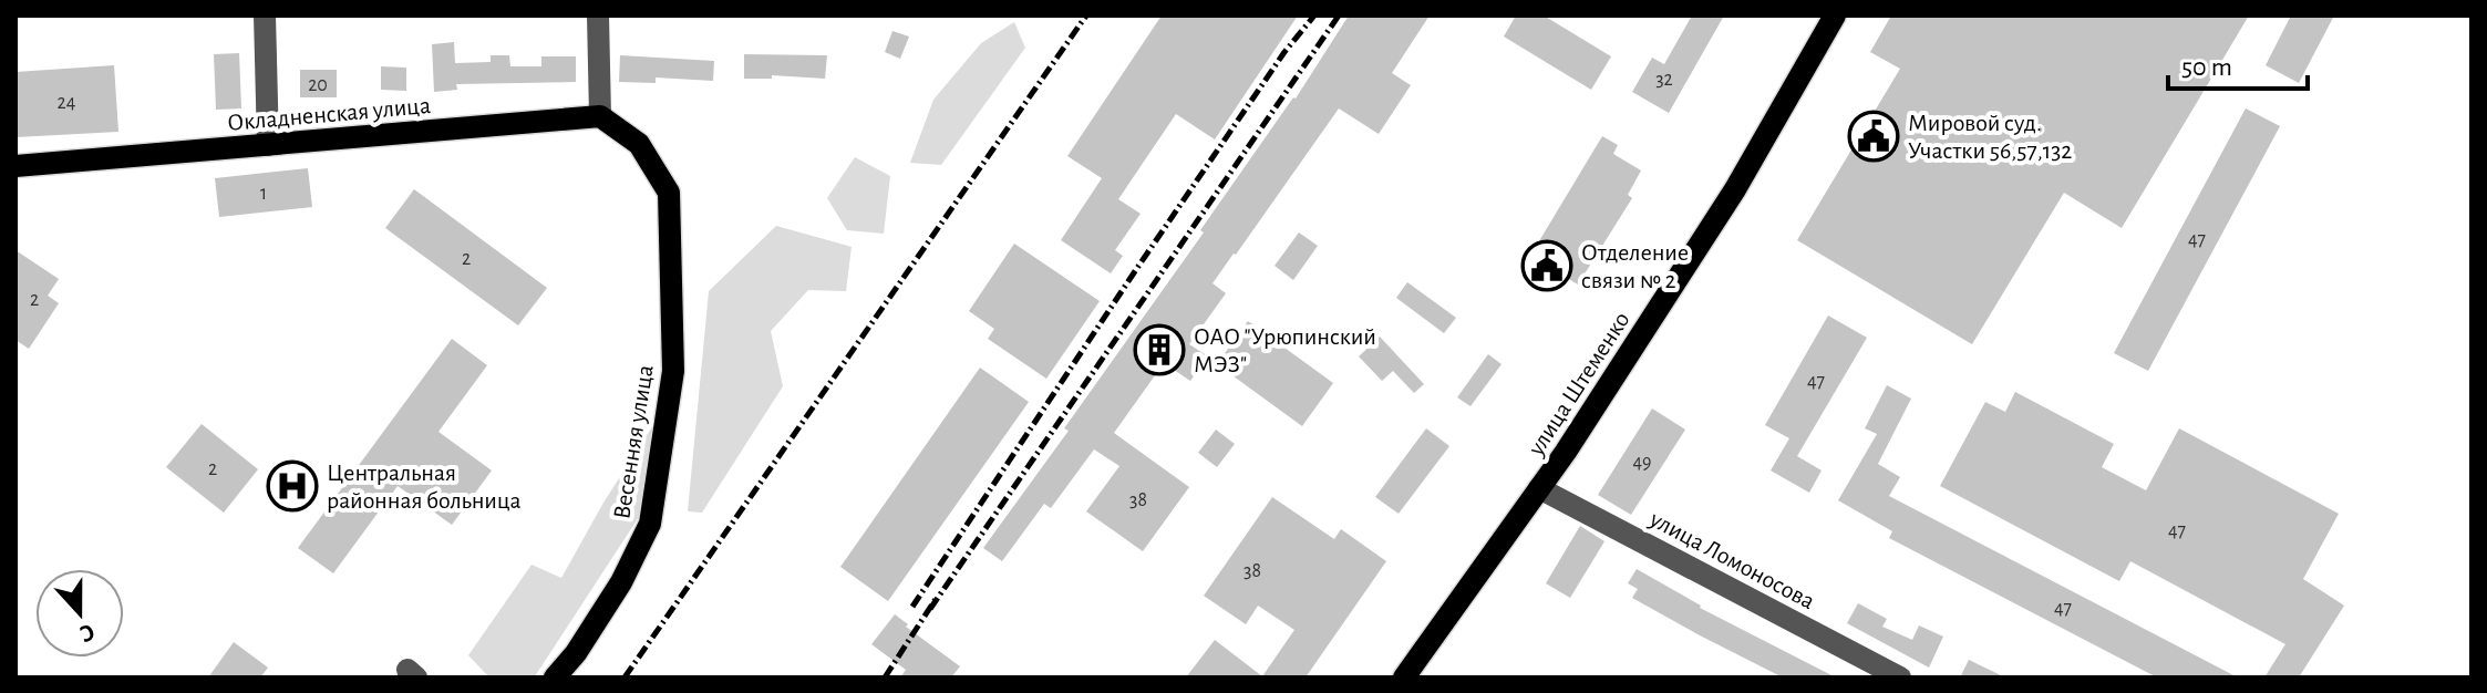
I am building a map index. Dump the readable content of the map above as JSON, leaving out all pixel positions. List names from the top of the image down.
{
  "streets": {
    "main road": ["Окладненская улица", "улица Штеменко", "Весенняя улица"],
    "street": ["улица Ломоносова"]
  },
  "crossings": [
    ["Окладненская улица", "Весенняя улица"],
    ["улица Штеменко", "улица Ломоносова"]
  ],
  "places": {
    "public building": ["Мировой суд. Участки 56,57,132", "Отделение связи № 2"],
    "building": ["ОАО \"Урюпинский МЭЗ\""],
    "hospital": ["Центральная районная больница"]
  },
  "house_numbers": [
    "32",
    "20",
    "24",
    "1",
    "47",
    "2",
    "2",
    "47",
    "49",
    "2",
    "38",
    "47",
    "38",
    "47"
  ],
  "scale_bar": "50 m",
  "north": "bottom"
}
